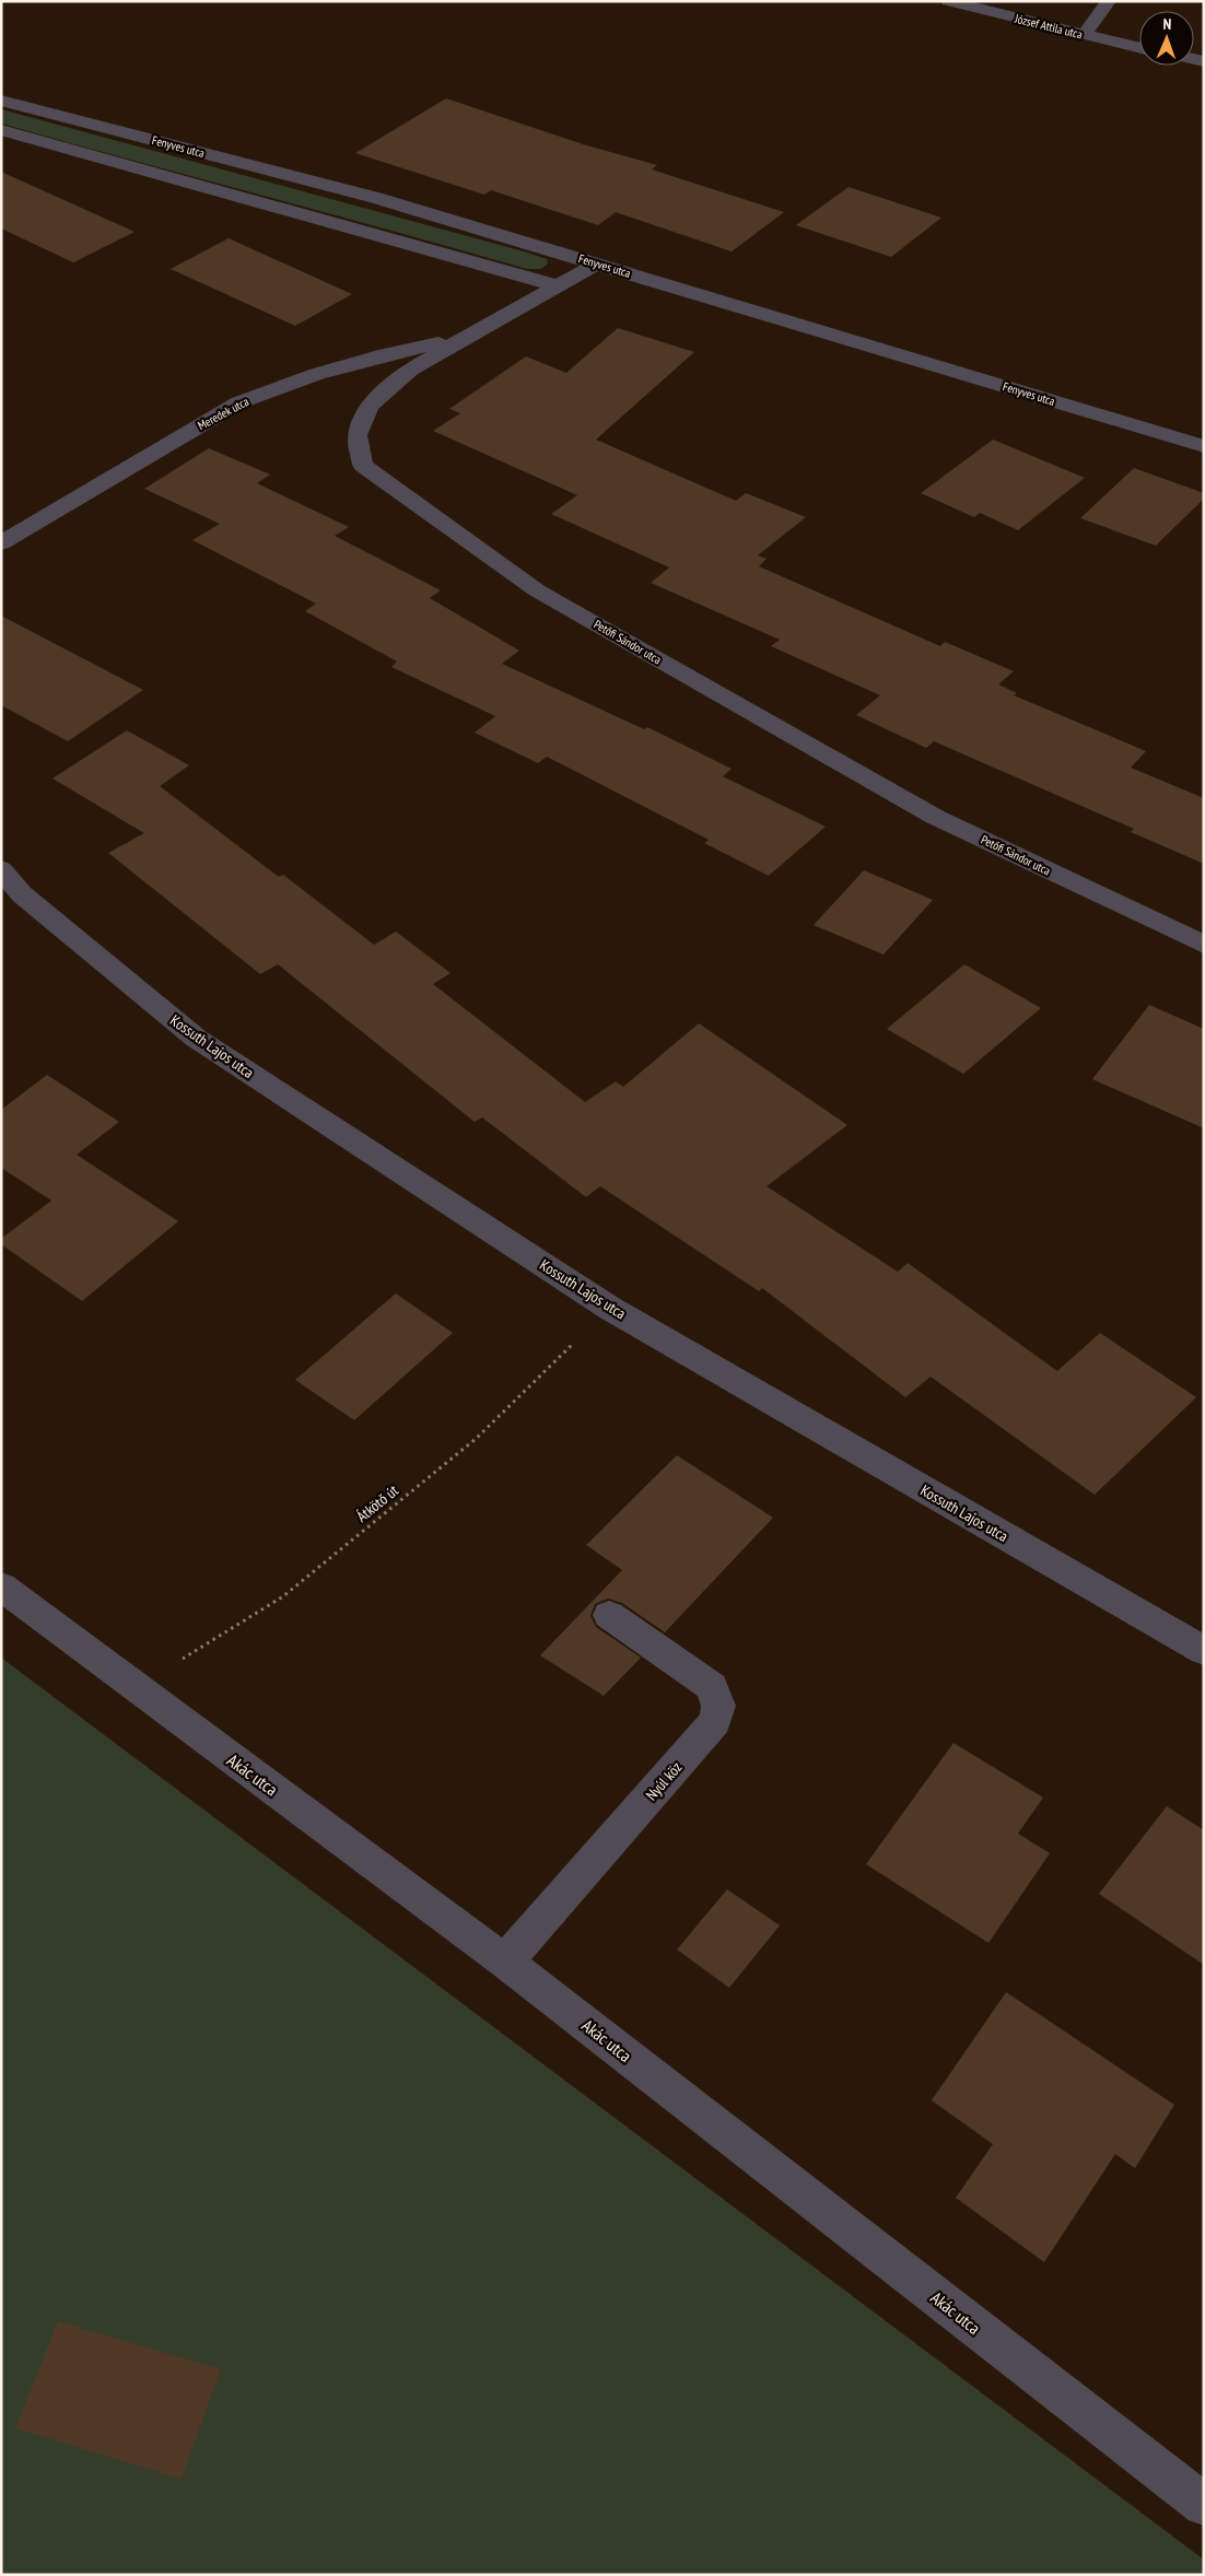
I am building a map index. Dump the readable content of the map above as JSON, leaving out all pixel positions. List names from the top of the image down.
{
  "streets": {
    "street": [
      "József Attila utca",
      "Fenyves utca",
      "Meredek utca",
      "Petőfi Sándor utca",
      "Kossuth Lajos utca",
      "Akác utca",
      "Nyúl köz"
    ],
    "path": ["Átkötő út"]
  },
  "crossings": [
    ["Fenyves utca", "Petőfi Sándor utca"],
    ["Meredek utca", "Petőfi Sándor utca"],
    ["Kossuth Lajos utca", "Átkötő út"],
    ["Átkötő út", "Akác utca"],
    ["Akác utca", "Nyúl köz"]
  ],
  "north": "top"
}
